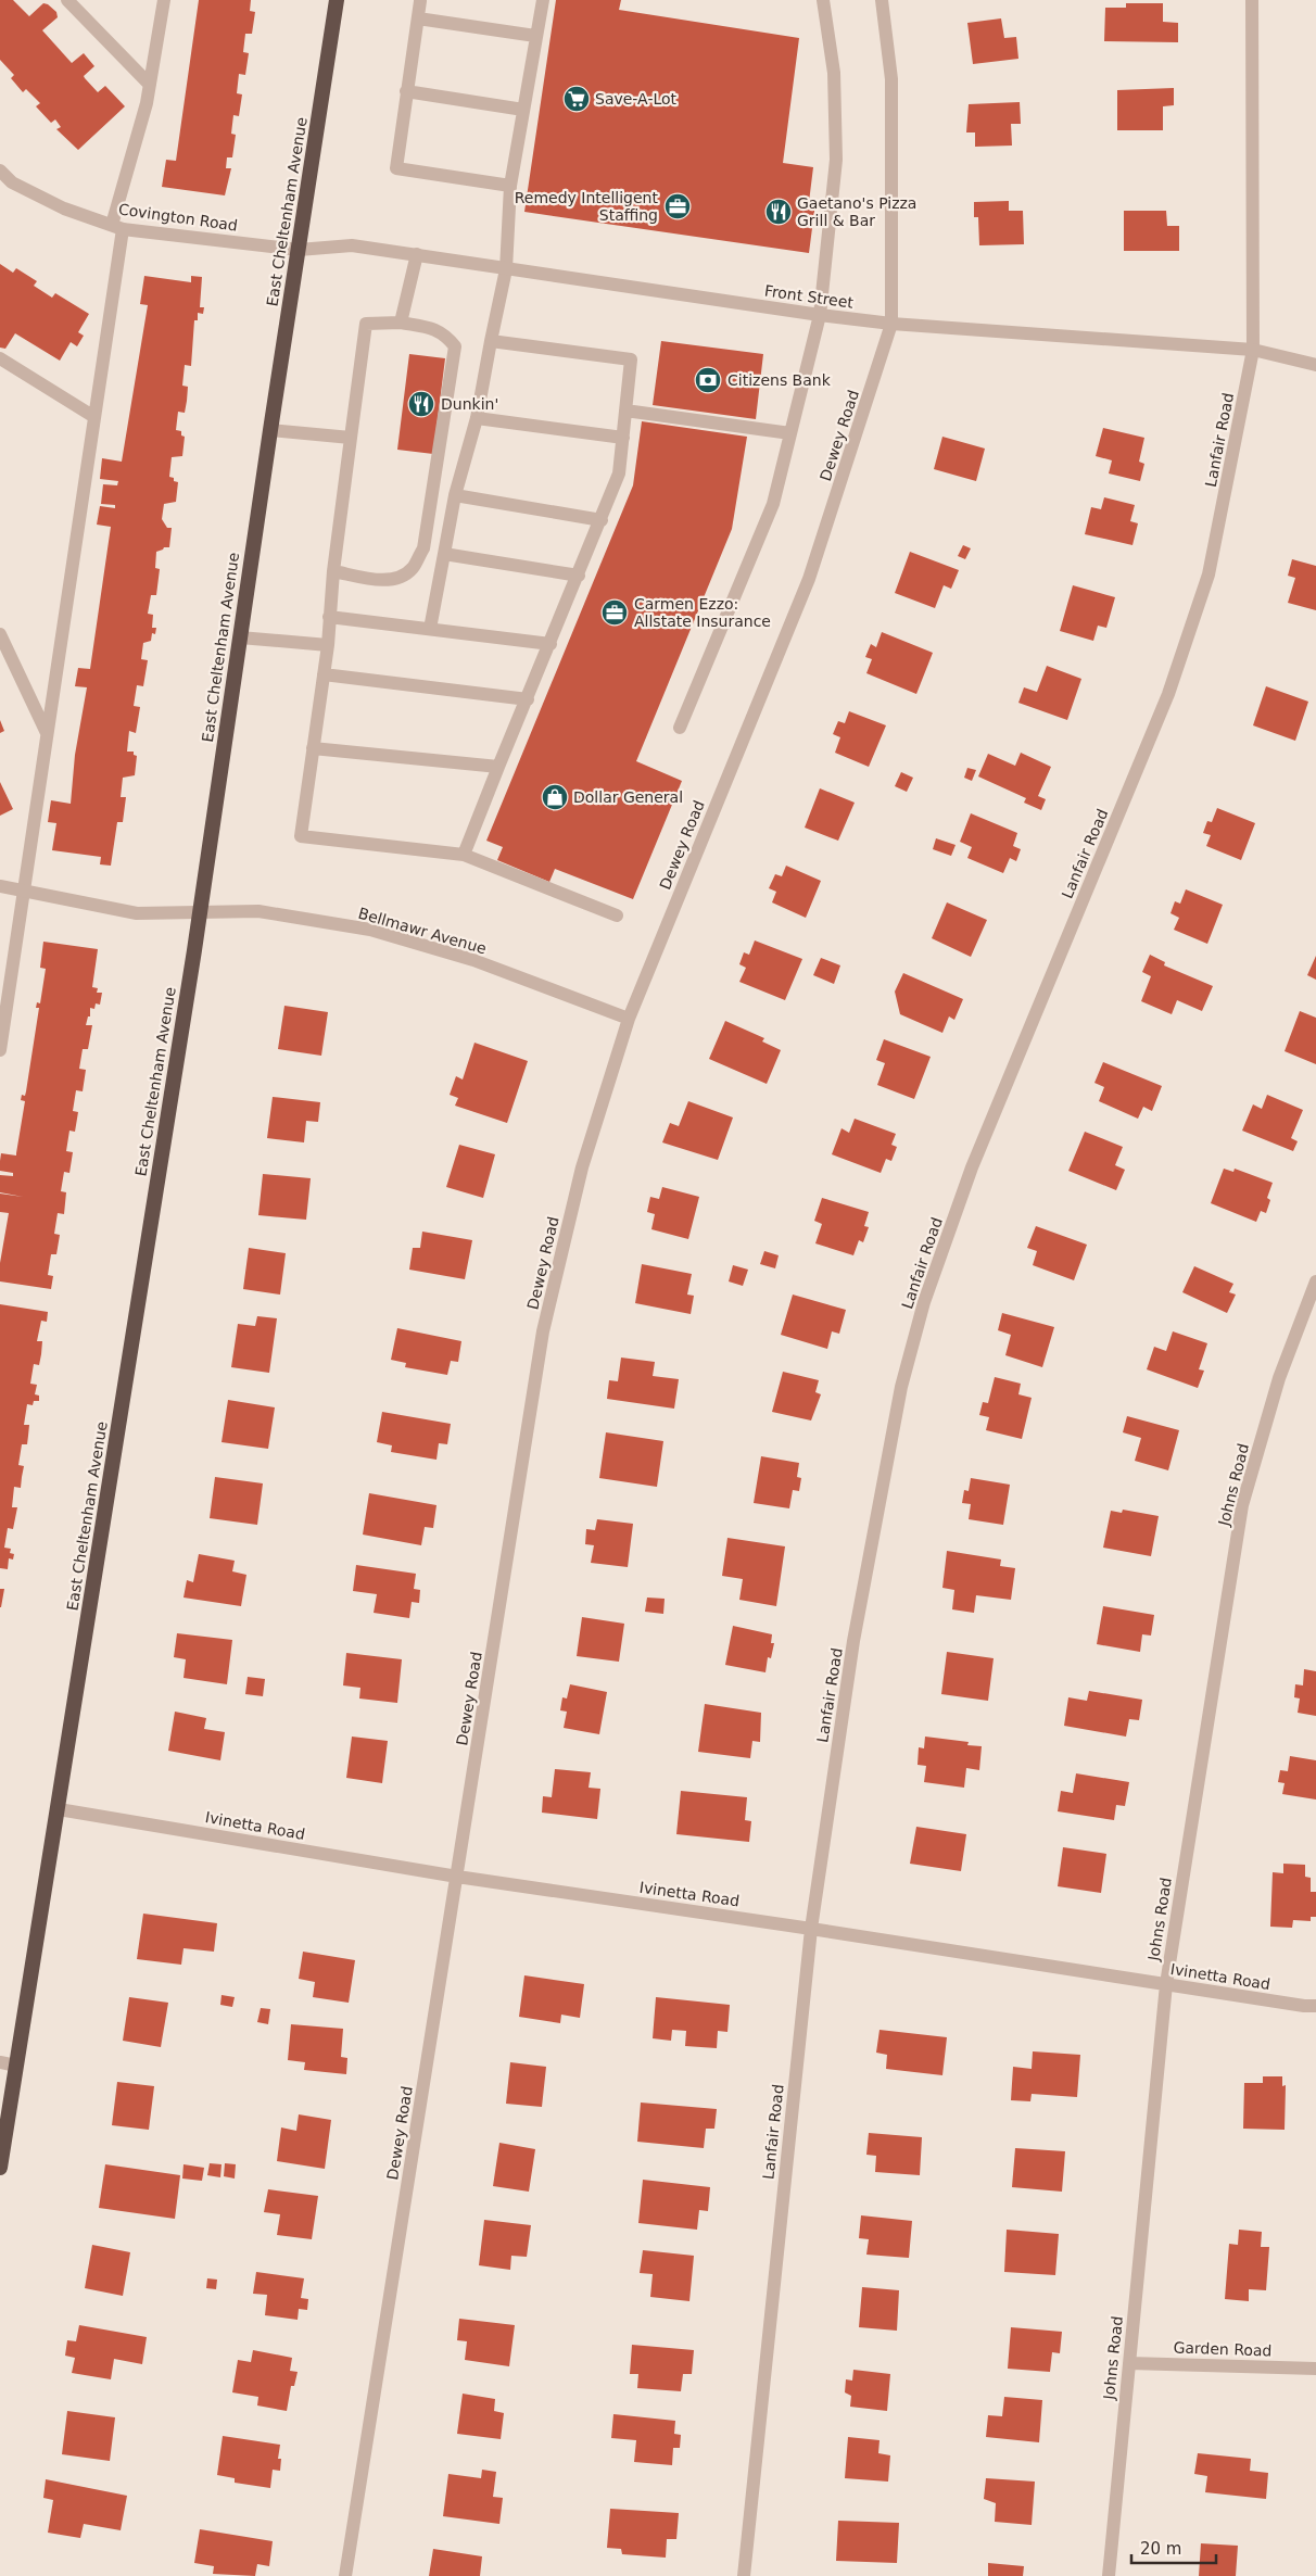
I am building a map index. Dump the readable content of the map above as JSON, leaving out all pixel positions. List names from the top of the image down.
{
  "streets": {
    "highway": ["East Cheltenham Avenue"],
    "street": [
      "Covington Road",
      "Front Street",
      "Dewey Road",
      "Lanfair Road",
      "Bellmawr Avenue",
      "Johns Road",
      "Ivinetta Road",
      "Garden Road"
    ]
  },
  "crossings": [
    ["East Cheltenham Avenue", "Covington Road"],
    ["East Cheltenham Avenue", "Front Street"],
    ["East Cheltenham Avenue", "Bellmawr Avenue"],
    ["East Cheltenham Avenue", "Ivinetta Road"],
    ["Covington Road", "Front Street"],
    ["Front Street", "Dewey Road"],
    ["Front Street", "Lanfair Road"],
    ["Dewey Road", "Bellmawr Avenue"],
    ["Dewey Road", "Ivinetta Road"],
    ["Lanfair Road", "Ivinetta Road"],
    ["Johns Road", "Ivinetta Road"],
    ["Johns Road", "Garden Road"]
  ],
  "places": {
    "supermarket": ["Save-A-Lot"],
    "office": ["Remedy Intelligent Staffing", "Carmen Ezzo: Allstate Insurance"],
    "restaurant": ["Gaetano's Pizza Grill & Bar", "Dunkin'"],
    "bank": ["Citizens Bank"],
    "shop": ["Dollar General"]
  },
  "scale_bar": "20 m"
}
